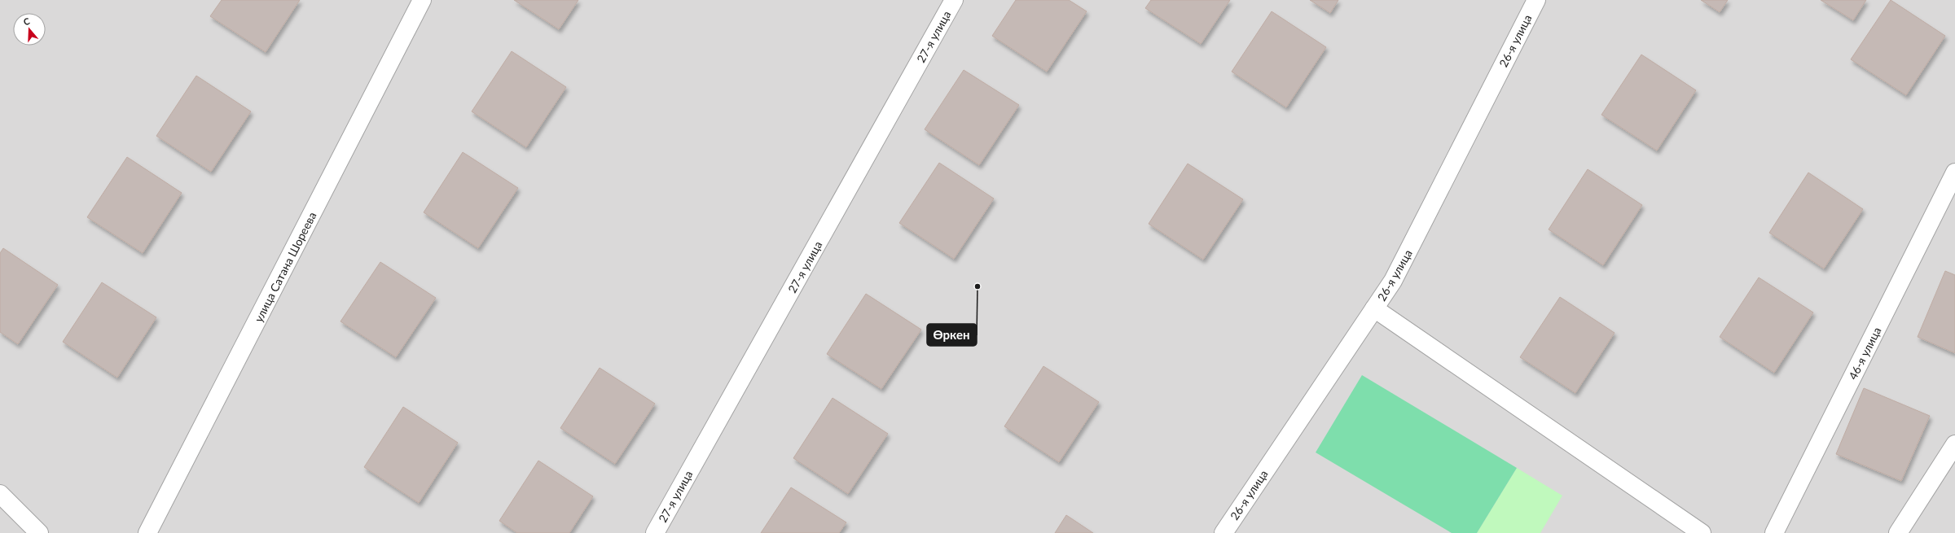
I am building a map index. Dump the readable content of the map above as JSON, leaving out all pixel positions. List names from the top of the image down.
{
  "streets": {
    "street": [
      "27-я улица",
      "26-я улица",
      "улица Сатана Шореева",
      "46-я улица"
    ]
  },
  "places": ["Өркен"],
  "north": "top"
}
